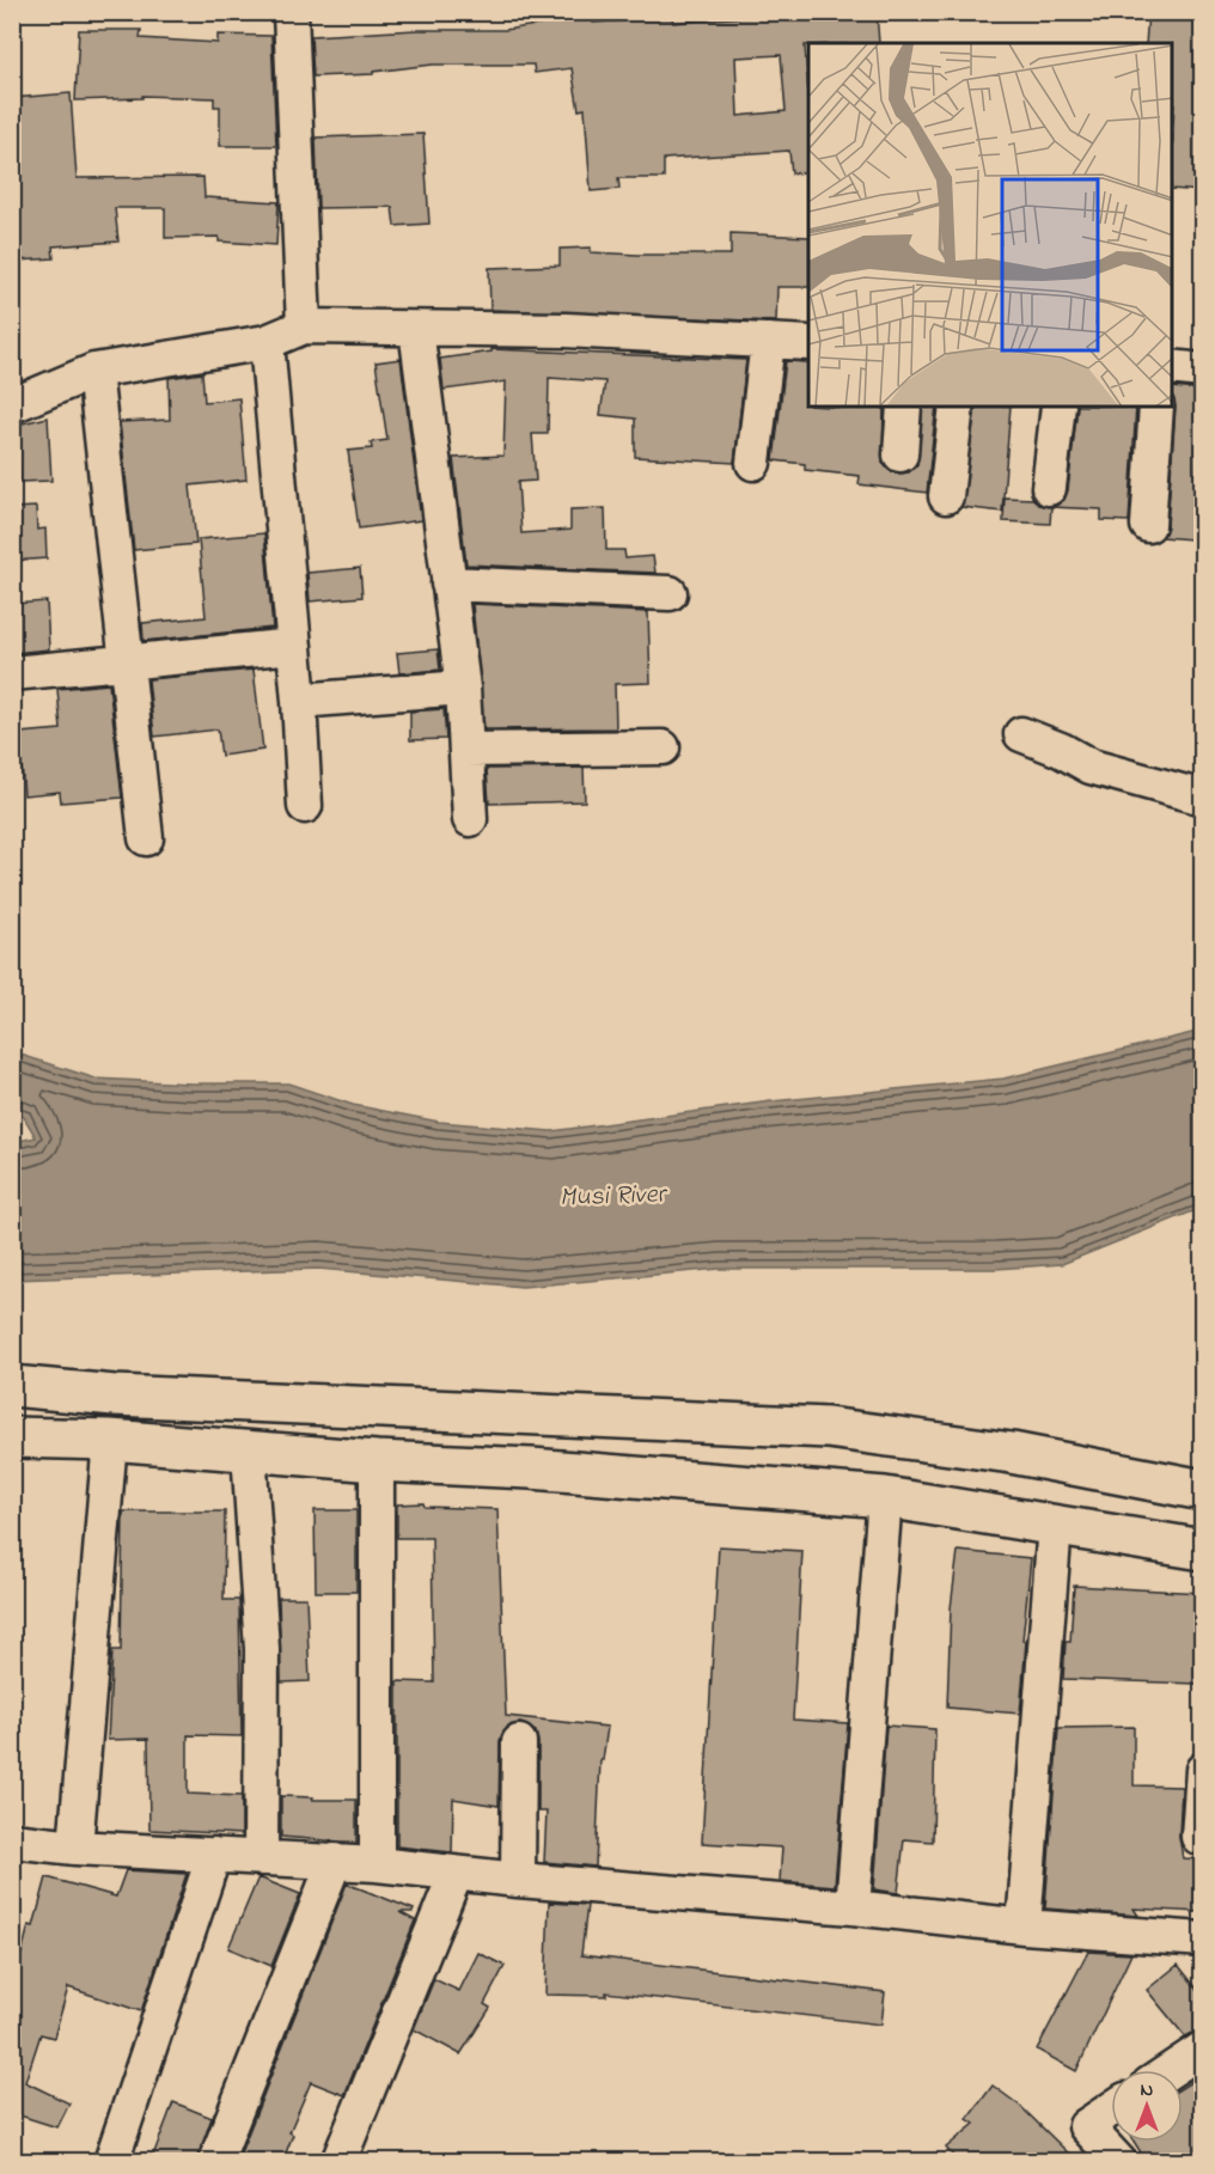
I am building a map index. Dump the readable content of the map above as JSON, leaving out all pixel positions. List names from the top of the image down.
{
  "water": ["Musi River"],
  "north": "top"
}
